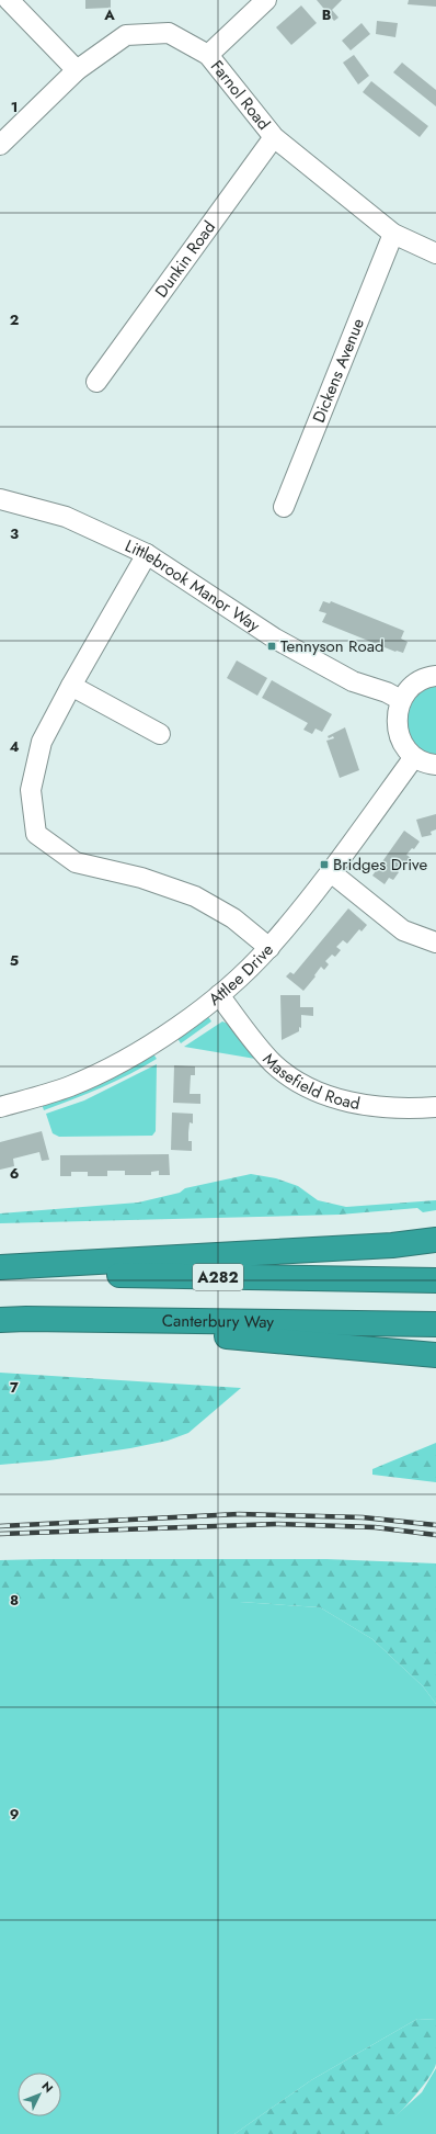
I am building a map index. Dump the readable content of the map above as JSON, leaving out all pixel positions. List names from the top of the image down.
{
  "streets": {
    "highway": ["A282", "Canterbury Way"],
    "street": [
      "Farnol Road",
      "Dunkin Road",
      "Dickens Avenue",
      "Littlebrook Manor Way",
      "Attlee Drive",
      "Masefield Road"
    ]
  },
  "crossings": [
    ["Farnol Road", "Dunkin Road"],
    ["Farnol Road", "Dickens Avenue"],
    ["Attlee Drive", "Masefield Road"]
  ],
  "places": {
    "transit": ["Tennyson Road", "Bridges Drive"]
  },
  "north": "top right",
  "grid": {
    "columns": ["A", "B"],
    "rows": [
      "1",
      "2",
      "3",
      "4",
      "5",
      "6",
      "7",
      "8",
      "9"
    ]
  }
}
